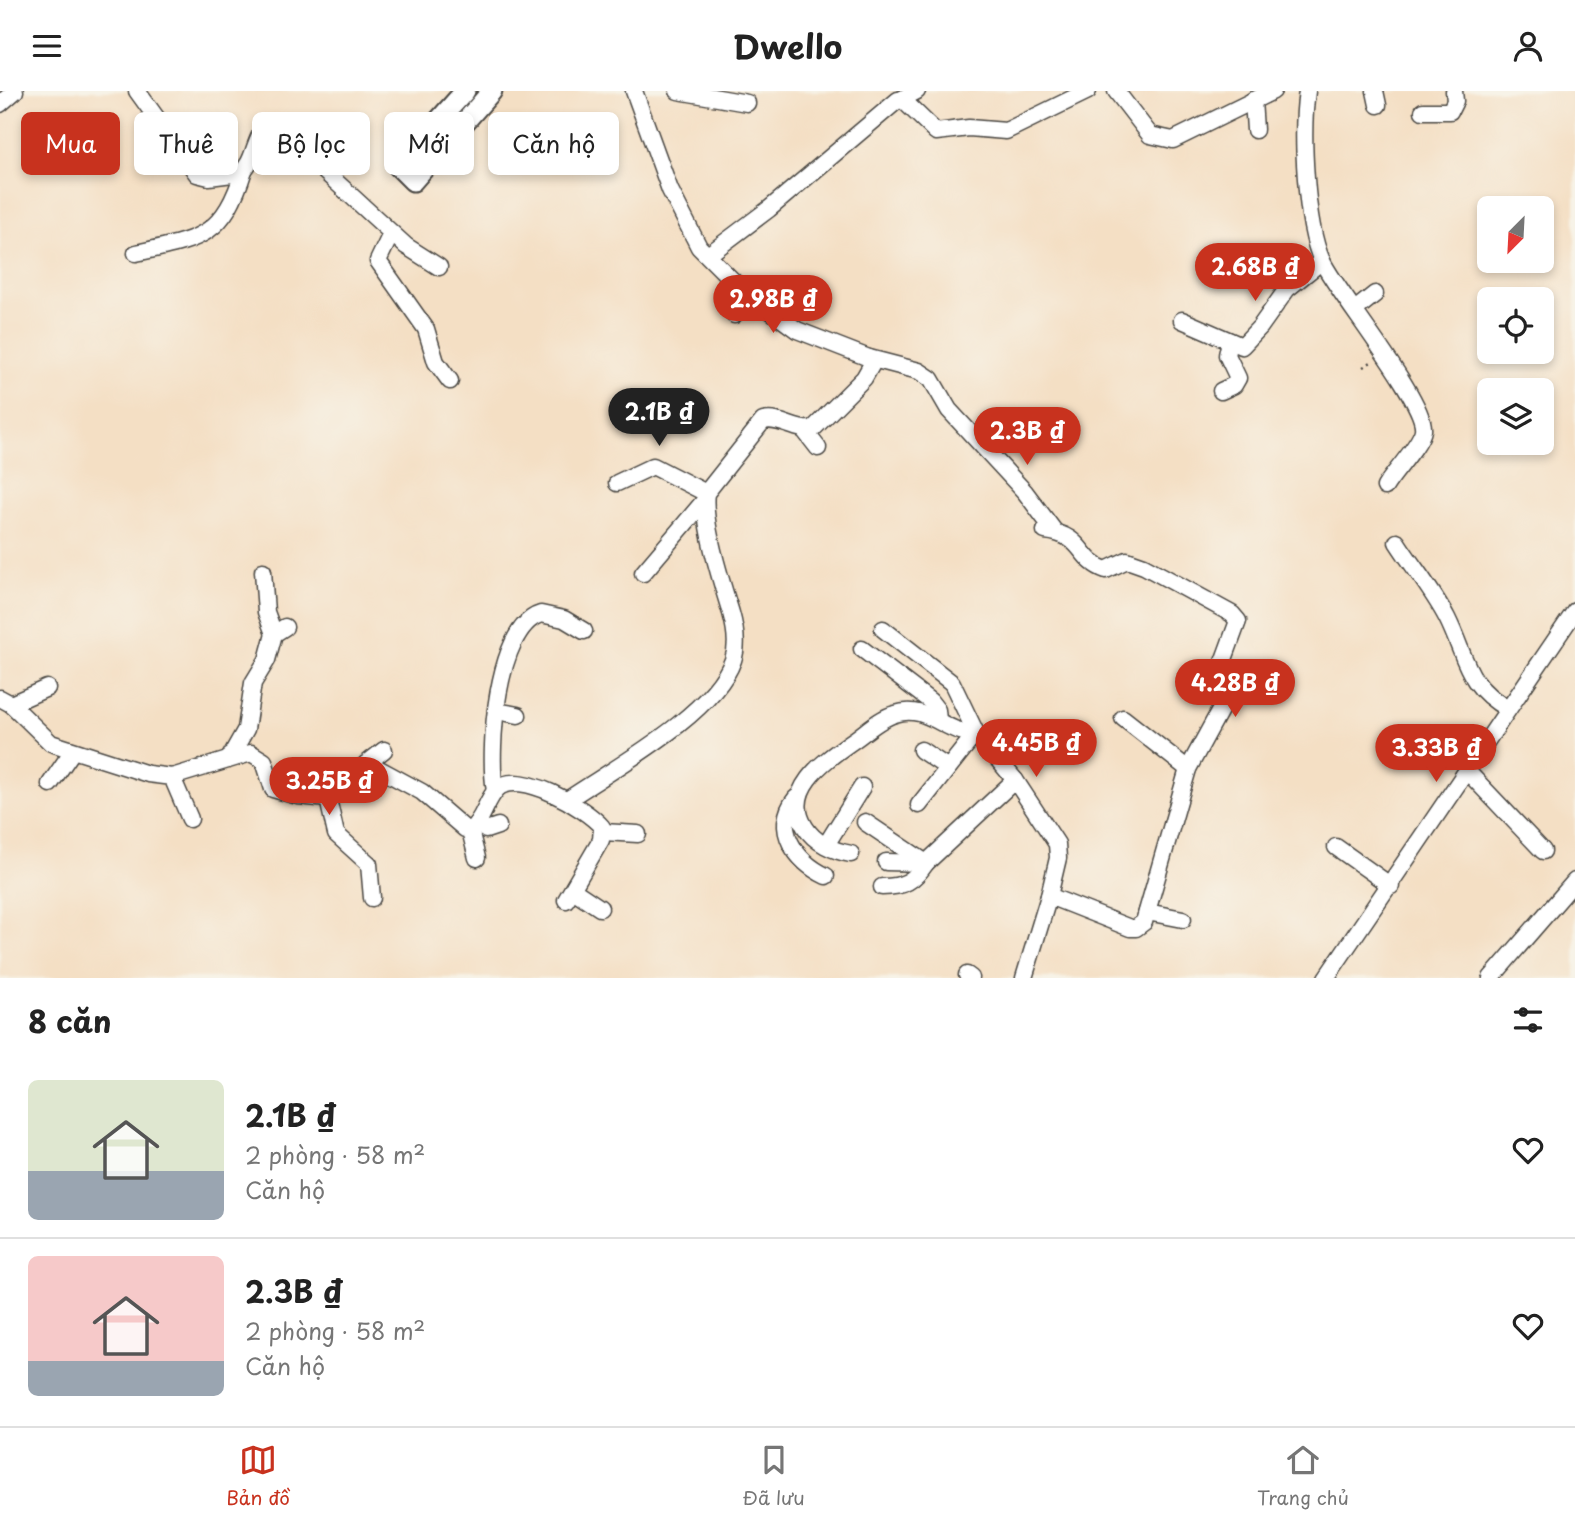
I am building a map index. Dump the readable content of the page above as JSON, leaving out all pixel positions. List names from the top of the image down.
{
  "north": "bottom left",
  "page": {
    "header": "Dwello",
    "chip": [
      "Mua",
      "Thuê",
      "Bộ lọc",
      "Mới",
      "Căn hộ"
    ],
    "price": [
      "2.68B ₫",
      "2.98B ₫",
      "2.1B ₫",
      "2.3B ₫",
      "4.28B ₫",
      "4.45B ₫",
      "3.33B ₫",
      "3.25B ₫"
    ],
    "heading": "8 căn",
    "list": [
      {
        "name": "2.1B ₫",
        "note": "2 phòng · 58 m² · Căn hộ"
      },
      {
        "name": "2.3B ₫",
        "note": "2 phòng · 58 m² · Căn hộ"
      }
    ],
    "tabs": ["Bản đồ", "Đã lưu", "Trang chủ"]
  }
}
